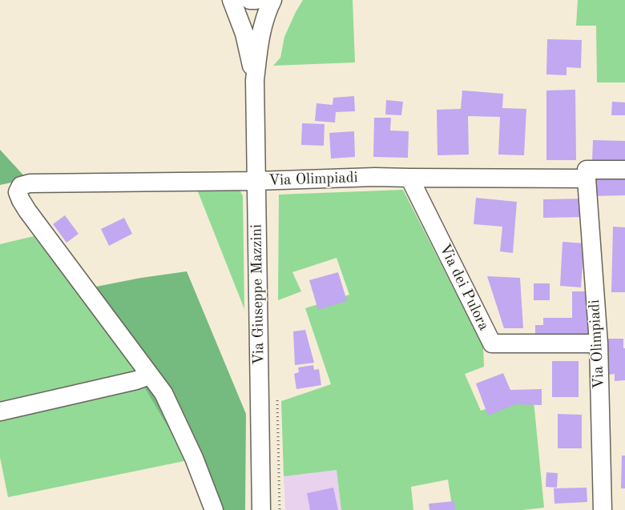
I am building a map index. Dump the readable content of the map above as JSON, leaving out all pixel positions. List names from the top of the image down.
{
  "streets": {
    "street": ["Via Olimpiadi", "Via dei Pulora", "Via Giuseppe Mazzini"]
  },
  "crossings": [
    ["Via Olimpiadi", "Via dei Pulora"],
    ["Via Olimpiadi", "Via Giuseppe Mazzini"]
  ]
}
